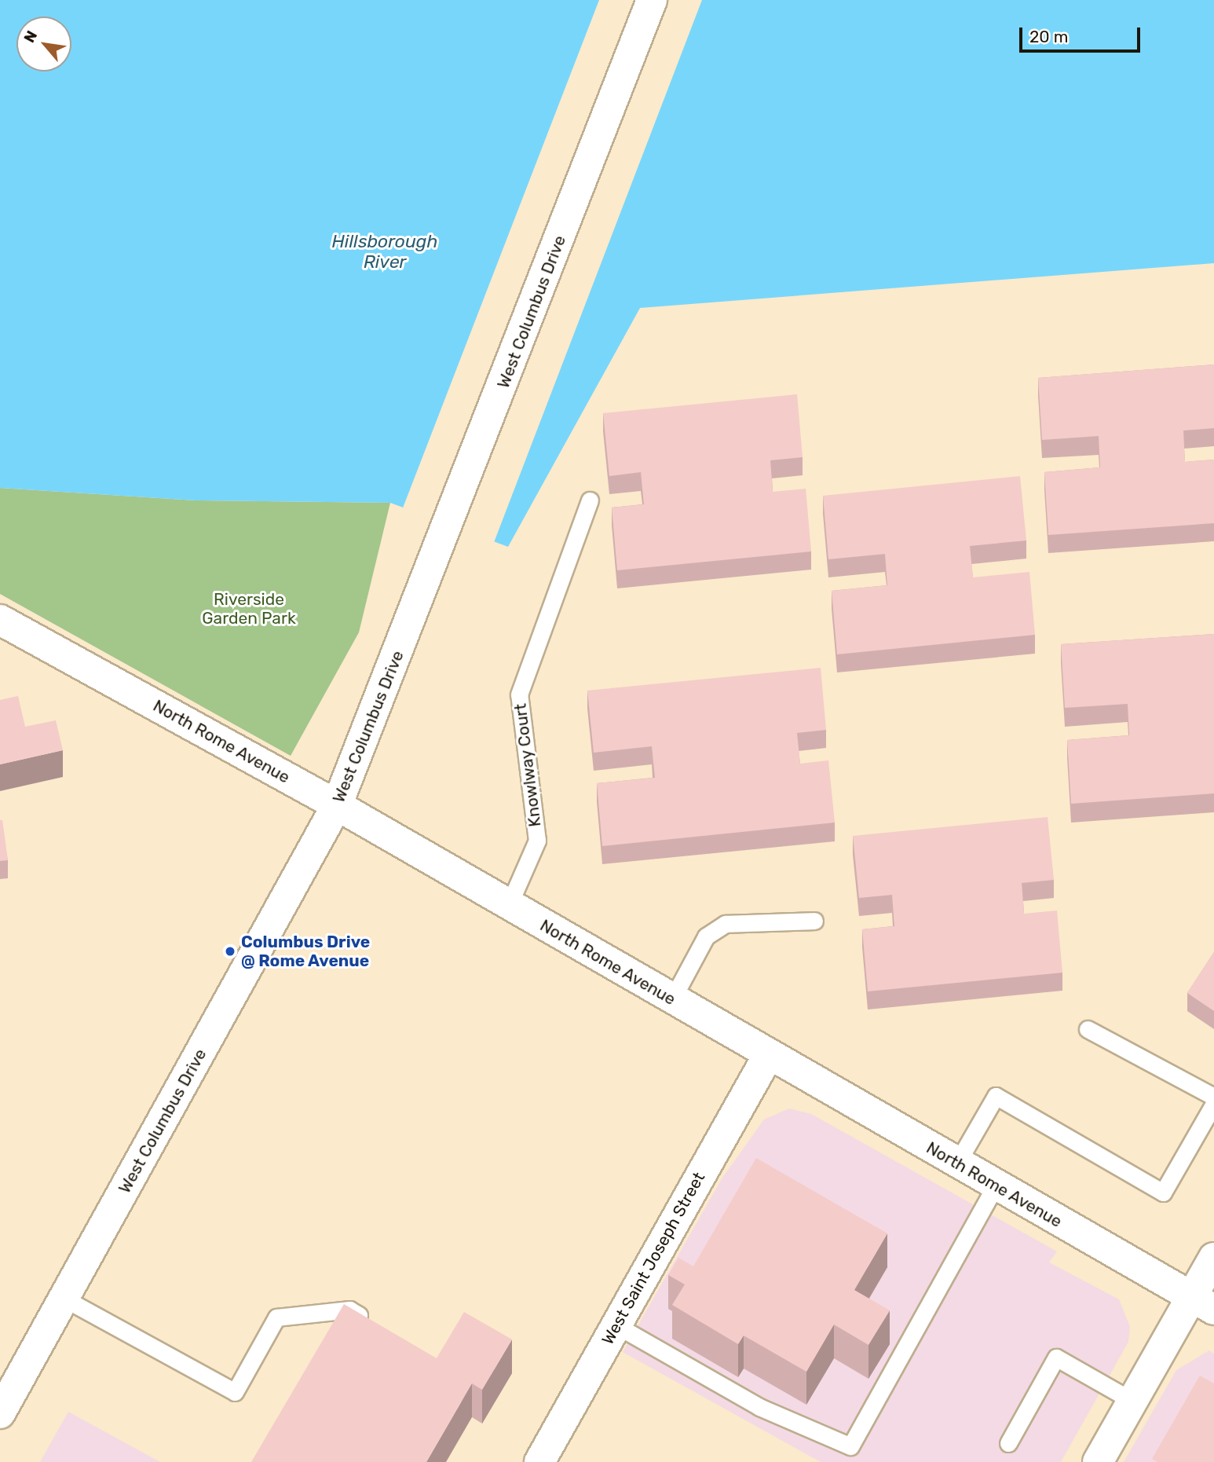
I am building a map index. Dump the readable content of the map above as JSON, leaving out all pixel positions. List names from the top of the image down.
{
  "streets": {
    "street": ["West Columbus Drive", "North Rome Avenue", "West Saint Joseph Street"],
    "lane": ["Knowlway Court"]
  },
  "crossings": [
    ["West Columbus Drive", "North Rome Avenue"],
    ["North Rome Avenue", "Knowlway Court"],
    ["North Rome Avenue", "West Saint Joseph Street"]
  ],
  "water": ["Hillsborough River"],
  "parks": ["Riverside Garden Park"],
  "places": ["Columbus Drive @ Rome Avenue"],
  "scale_bar": "20 m",
  "north": "top left"
}
